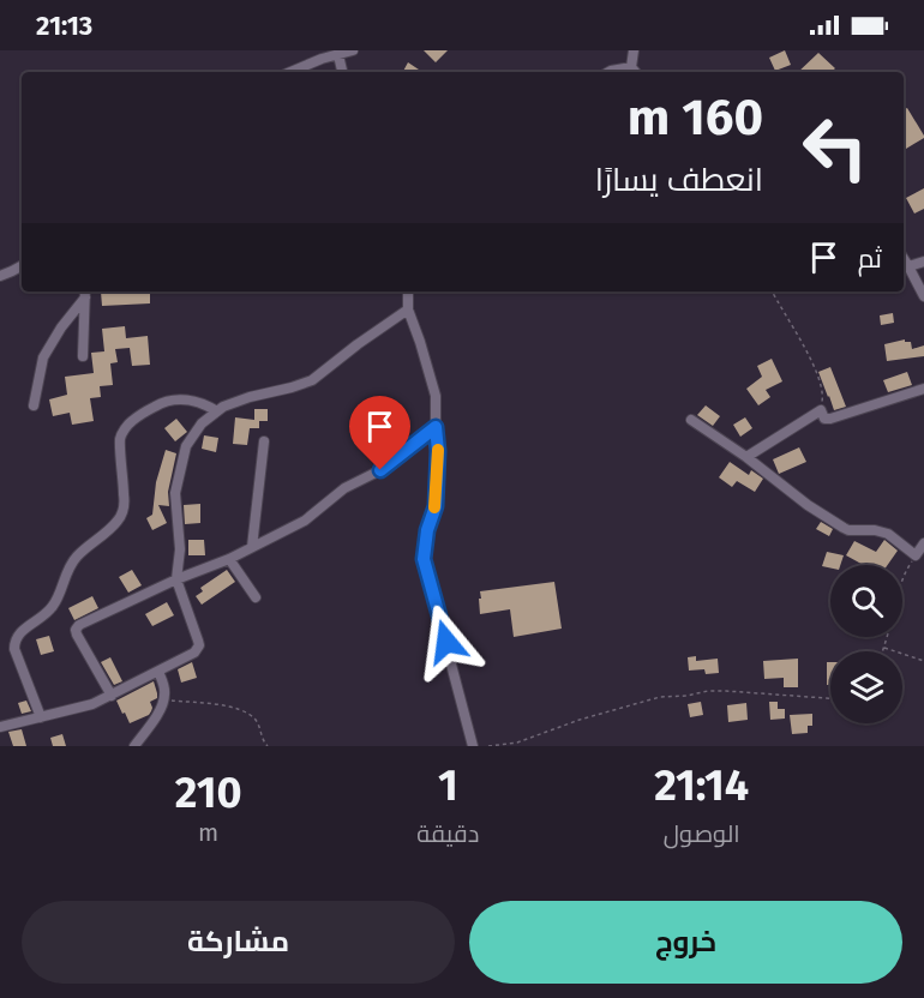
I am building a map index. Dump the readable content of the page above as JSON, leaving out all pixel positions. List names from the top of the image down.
{
  "page": {
    "status": "21:13",
    "turn": ["160 m", "انعطف يسارًا"],
    "then": "ثم",
    "eta": [
      "21:14",
      "الوصول",
      "1",
      "دقيقة",
      "210",
      "m"
    ],
    "buttons": ["خروج", "مشاركة"]
  }
}
